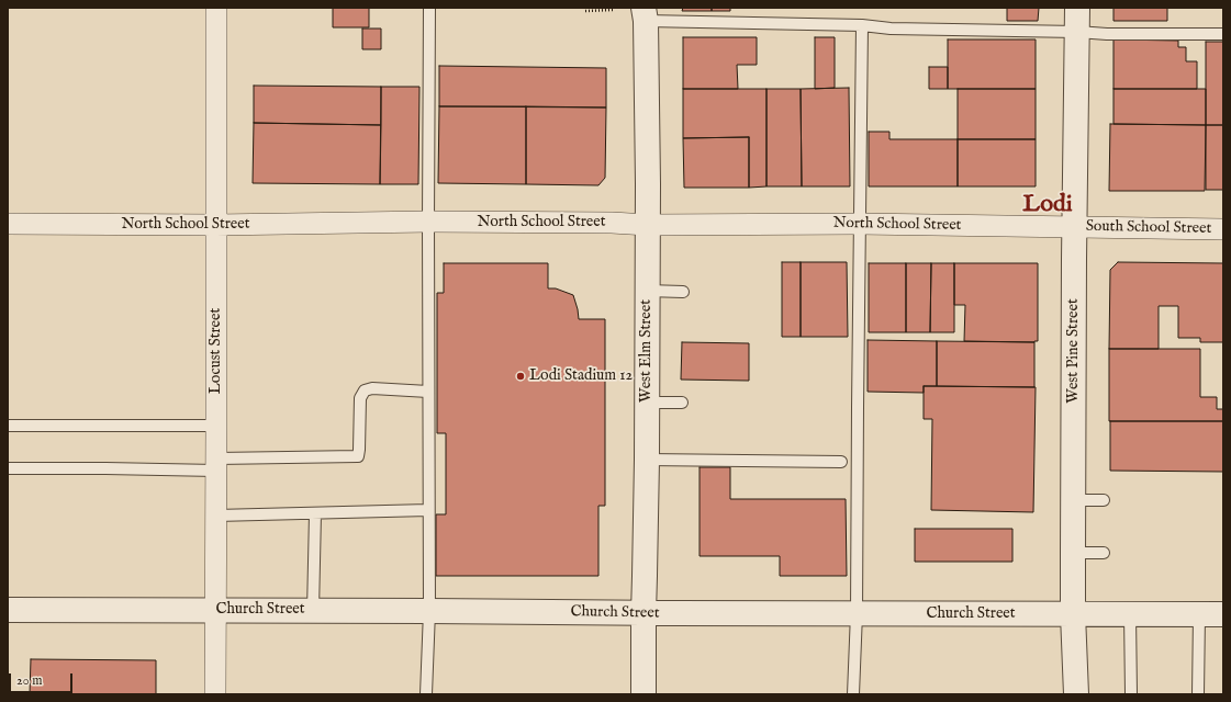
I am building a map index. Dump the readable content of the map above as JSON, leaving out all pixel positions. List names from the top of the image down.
{
  "streets": {
    "street": [
      "North School Street",
      "South School Street",
      "Locust Street",
      "West Elm Street",
      "West Pine Street",
      "Church Street"
    ]
  },
  "crossings": [
    ["North School Street", "South School Street"],
    ["North School Street", "Locust Street"],
    ["North School Street", "West Elm Street"],
    ["North School Street", "West Pine Street"],
    ["South School Street", "West Pine Street"],
    ["Locust Street", "Church Street"],
    ["West Elm Street", "Church Street"],
    ["West Pine Street", "Church Street"]
  ],
  "districts": ["Lodi"],
  "places": ["Lodi Stadium 12"],
  "scale_bar": "20 m"
}
